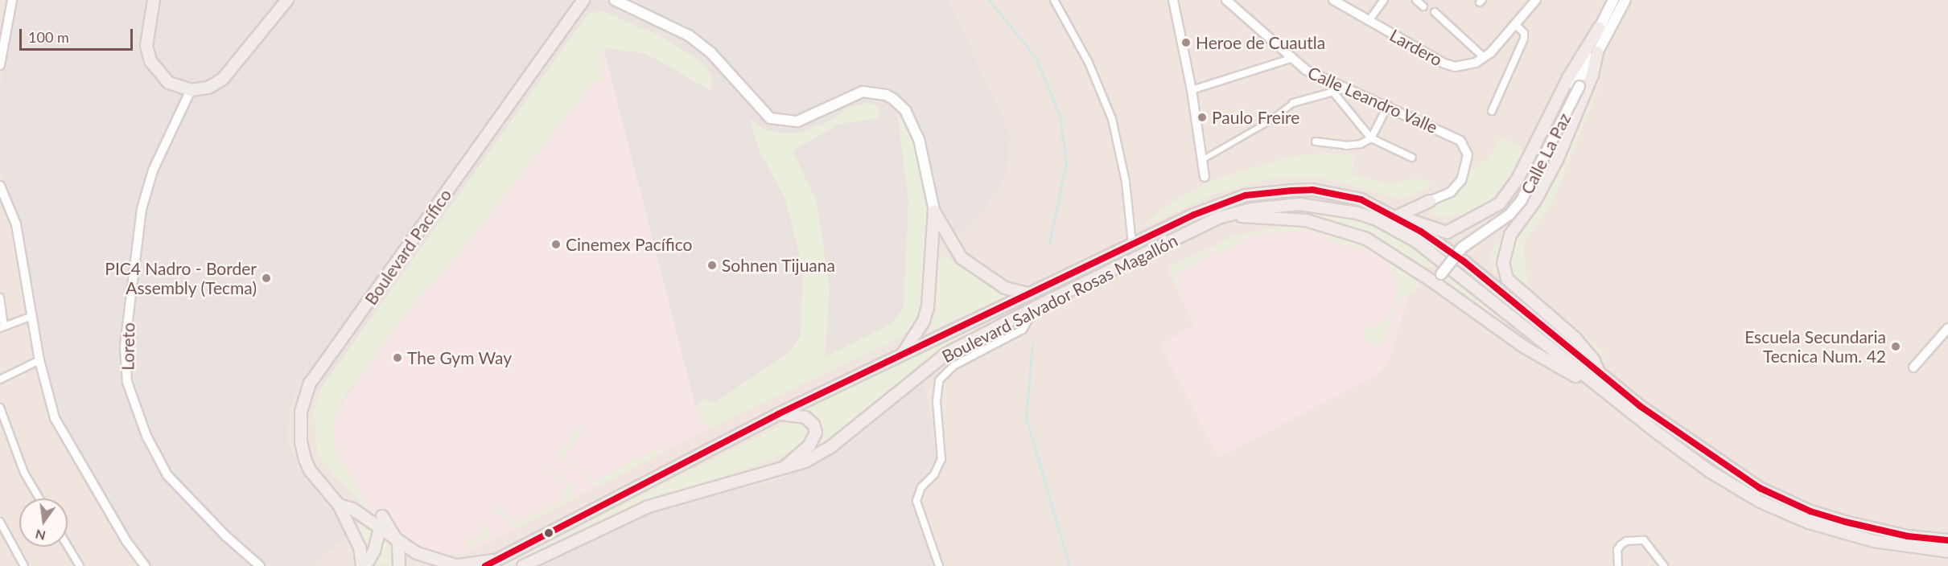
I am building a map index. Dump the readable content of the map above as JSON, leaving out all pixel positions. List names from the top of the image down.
{
  "streets": {
    "highway": ["Boulevard Salvador Rosas Magallón"],
    "main road": ["Calle La Paz", "Boulevard Pacífico"],
    "street": ["Lardero", "Calle Leandro Valle", "Loreto"]
  },
  "places": [
    "Heroe de Cuautla",
    "Paulo Freire",
    "Cinemex Pacífico",
    "Sohnen Tijuana",
    "PIC4 Nadro - Border Assembly (Tecma)",
    "Escuela Secundaria Tecnica Num. 42",
    "The Gym Way"
  ],
  "scale_bar": "100 m",
  "north": "bottom"
}
